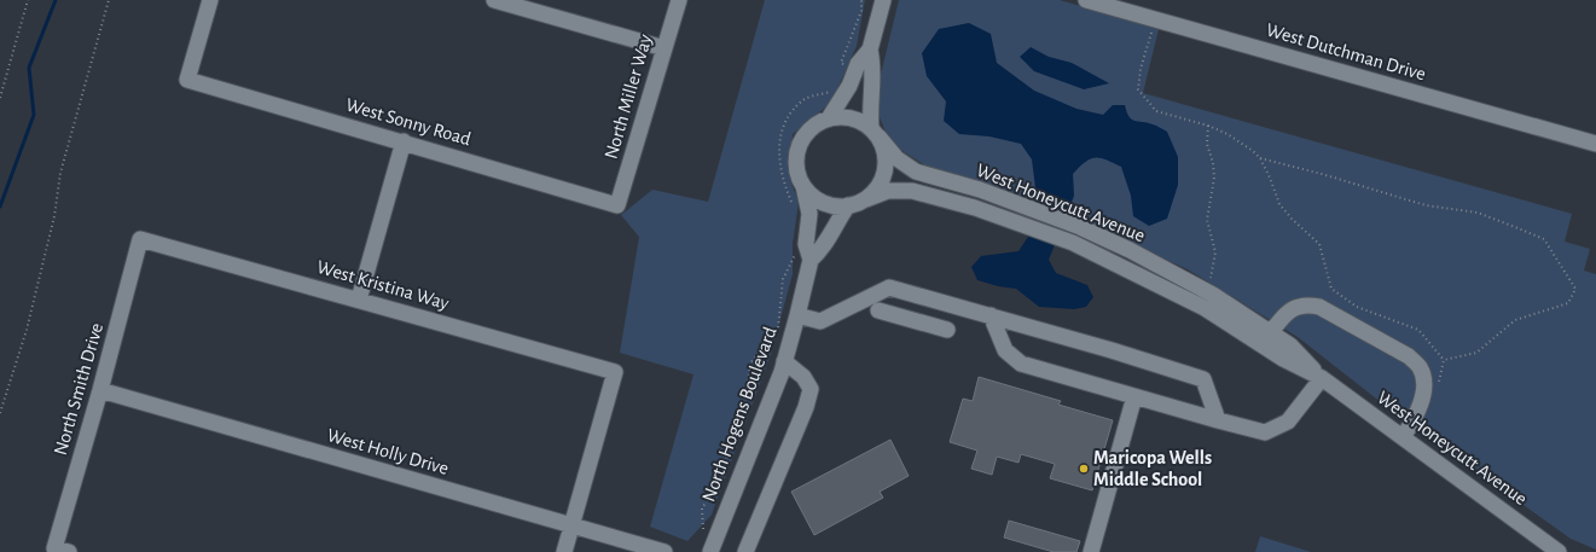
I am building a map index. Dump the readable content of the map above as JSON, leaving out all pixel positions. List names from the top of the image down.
{
  "streets": {
    "street": [
      "West Dutchman Drive",
      "North Miller Way",
      "West Sonny Road",
      "West Honeycutt Avenue",
      "West Kristina Way",
      "North Smith Drive",
      "North Hogens Boulevard",
      "West Holly Drive"
    ]
  },
  "crossings": [
    ["North Miller Way", "West Sonny Road"],
    ["West Honeycutt Avenue", "North Hogens Boulevard"],
    ["West Kristina Way", "North Smith Drive"],
    ["West Kristina Way", "West Holly Drive"],
    ["North Smith Drive", "West Holly Drive"]
  ],
  "places": ["Maricopa Wells Middle School"]
}
